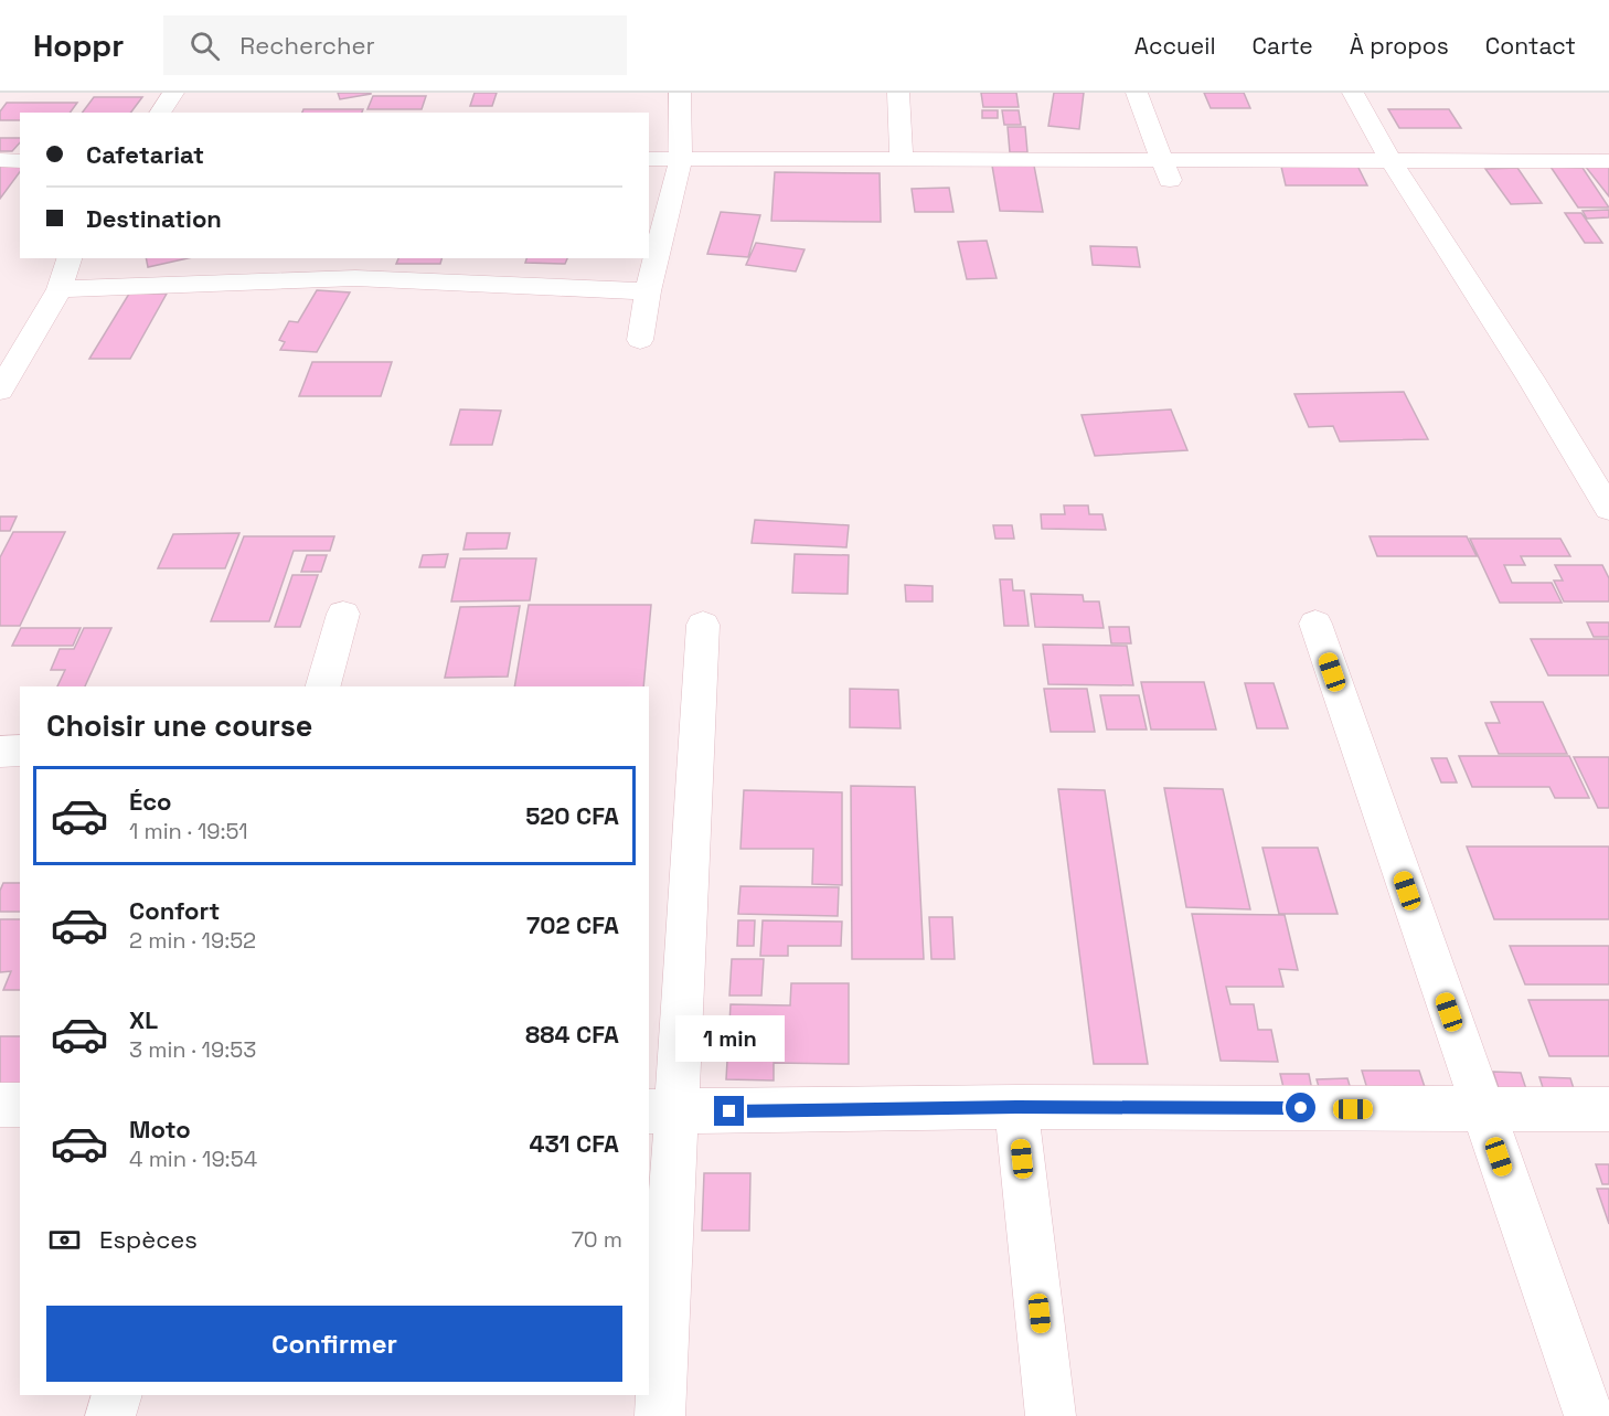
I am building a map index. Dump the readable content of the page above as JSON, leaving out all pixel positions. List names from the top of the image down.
{
  "page": {
    "header": "Hoppr",
    "search": "Rechercher",
    "nav": [
      "Accueil",
      "Carte",
      "À propos",
      "Contact"
    ],
    "banner": ["Cafetariat", "Destination"],
    "heading": "Choisir une course",
    "list": [
      {
        "name": "Éco",
        "note": "1 min · 19:51",
        "value": "520 CFA"
      },
      {
        "name": "Confort",
        "note": "2 min · 19:52",
        "value": "702 CFA"
      },
      {
        "name": "XL",
        "note": "3 min · 19:53",
        "value": "884 CFA"
      },
      {
        "name": "Moto",
        "note": "4 min · 19:54",
        "value": "431 CFA"
      }
    ],
    "bubble": "1 min",
    "pay": ["Espèces", "70 m"],
    "buttons": "Confirmer"
  }
}
